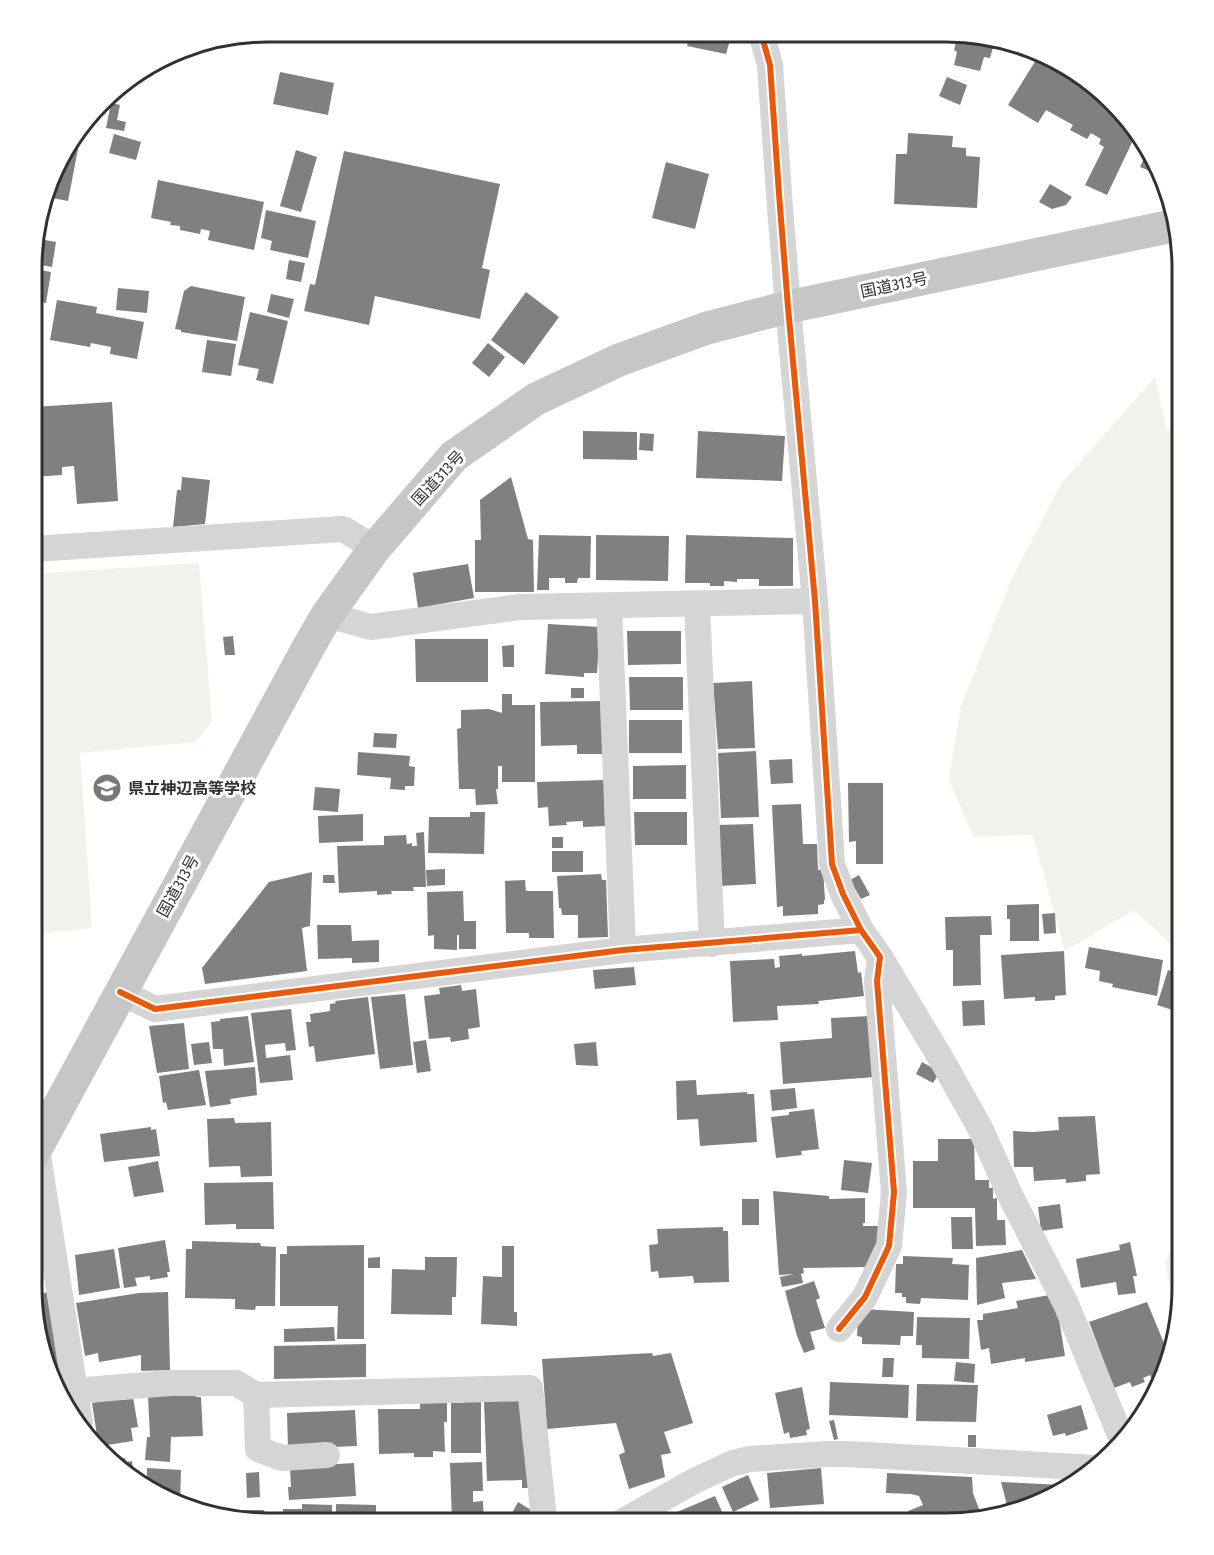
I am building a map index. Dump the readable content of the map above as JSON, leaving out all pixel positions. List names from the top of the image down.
{
  "streets": {
    "highway": ["国道313号"]
  },
  "places": {
    "school or university": ["県立神辺高等学校"]
  }
}
